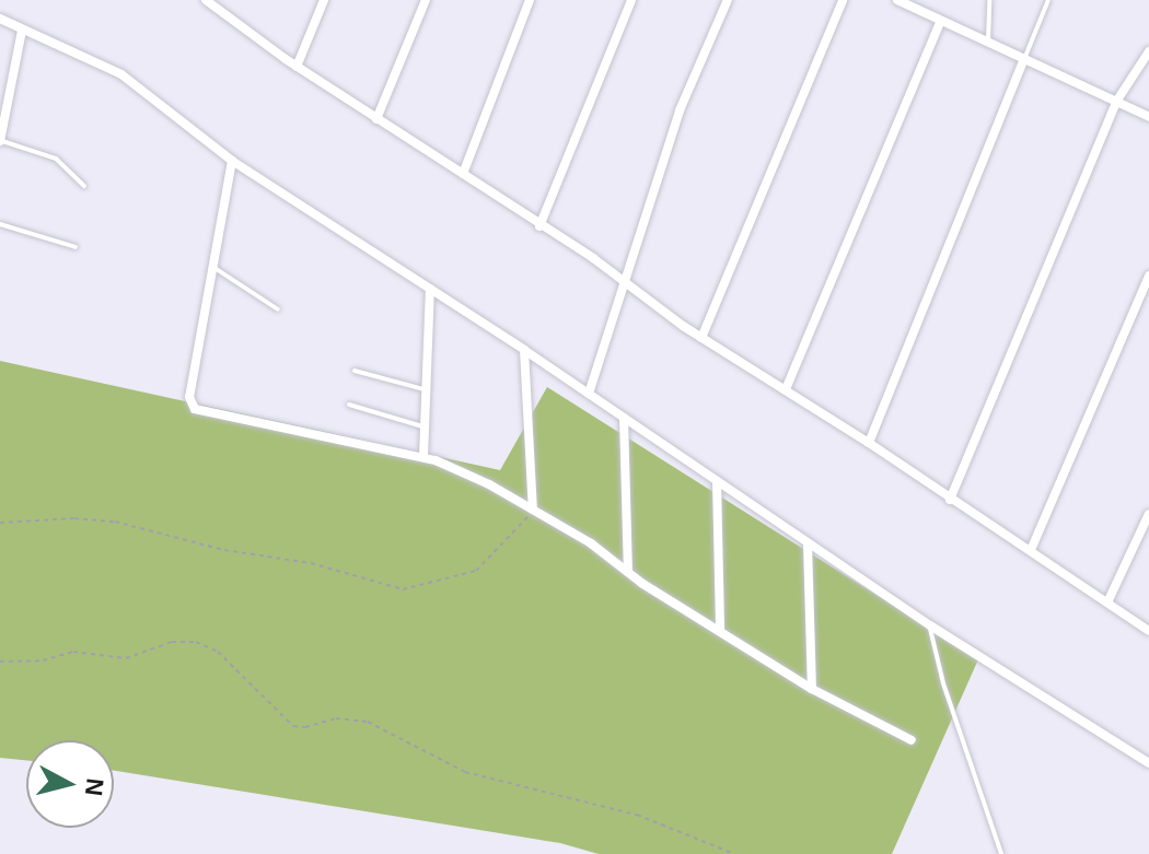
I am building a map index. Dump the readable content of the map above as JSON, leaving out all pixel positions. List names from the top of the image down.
{
  "north": "right"
}
